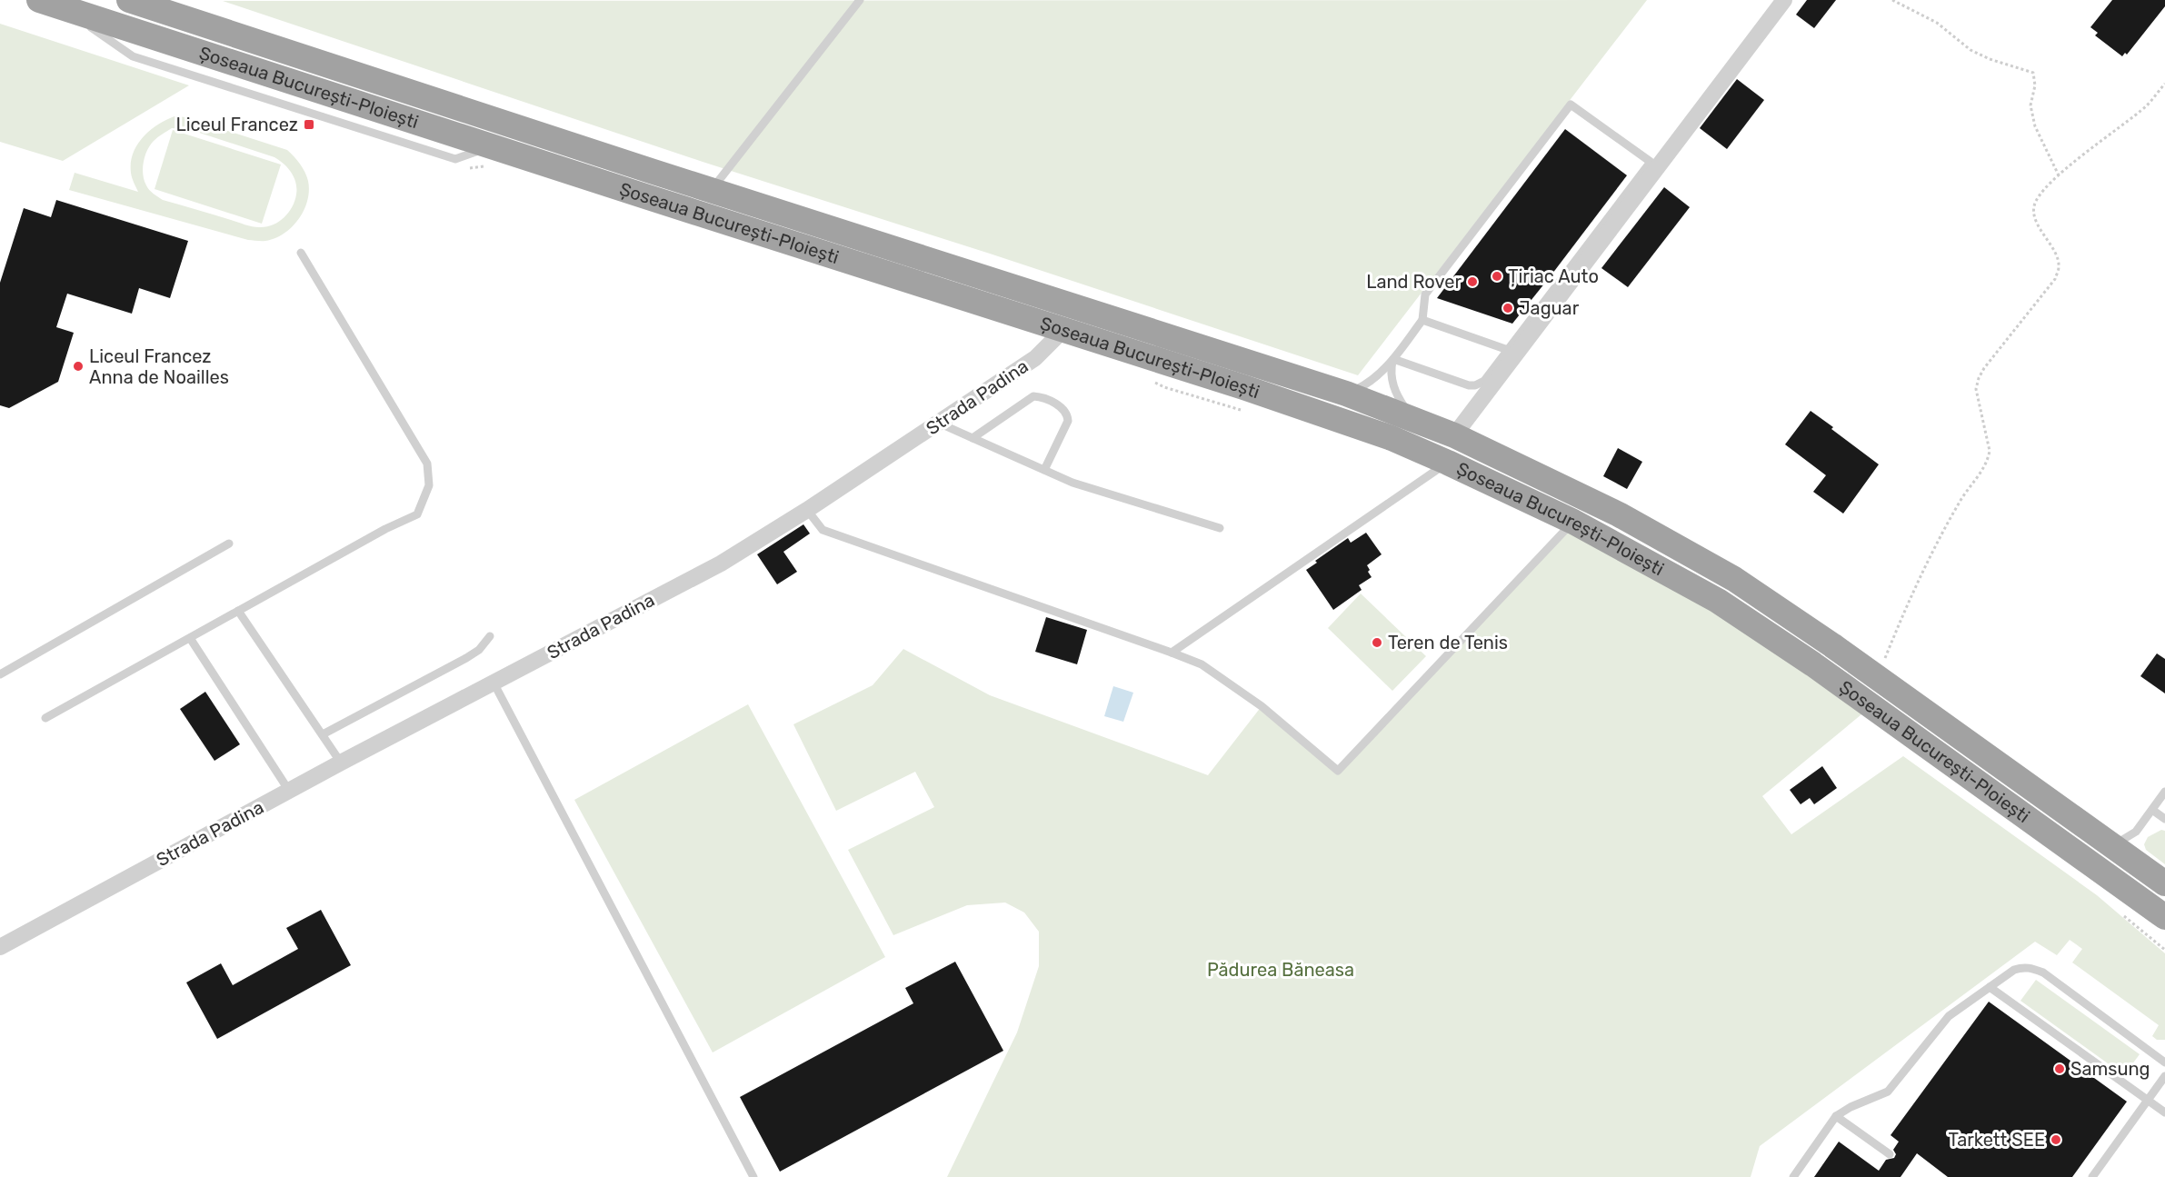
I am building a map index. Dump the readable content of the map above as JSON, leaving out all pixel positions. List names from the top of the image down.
{
  "streets": {
    "highway": ["Șoseaua București-Ploiești"],
    "street": ["Strada Padina"]
  },
  "crossings": [
    ["Șoseaua București-Ploiești", "Strada Padina"]
  ],
  "parks": ["Pădurea Băneasa"],
  "places": {
    "transit": ["Liceul Francez"],
    "other": [
      "Țiriac Auto",
      "Land Rover",
      "Jaguar",
      "Liceul Francez Anna de Noailles",
      "Teren de Tenis",
      "Samsung",
      "Tarkett SEE"
    ]
  }
}
